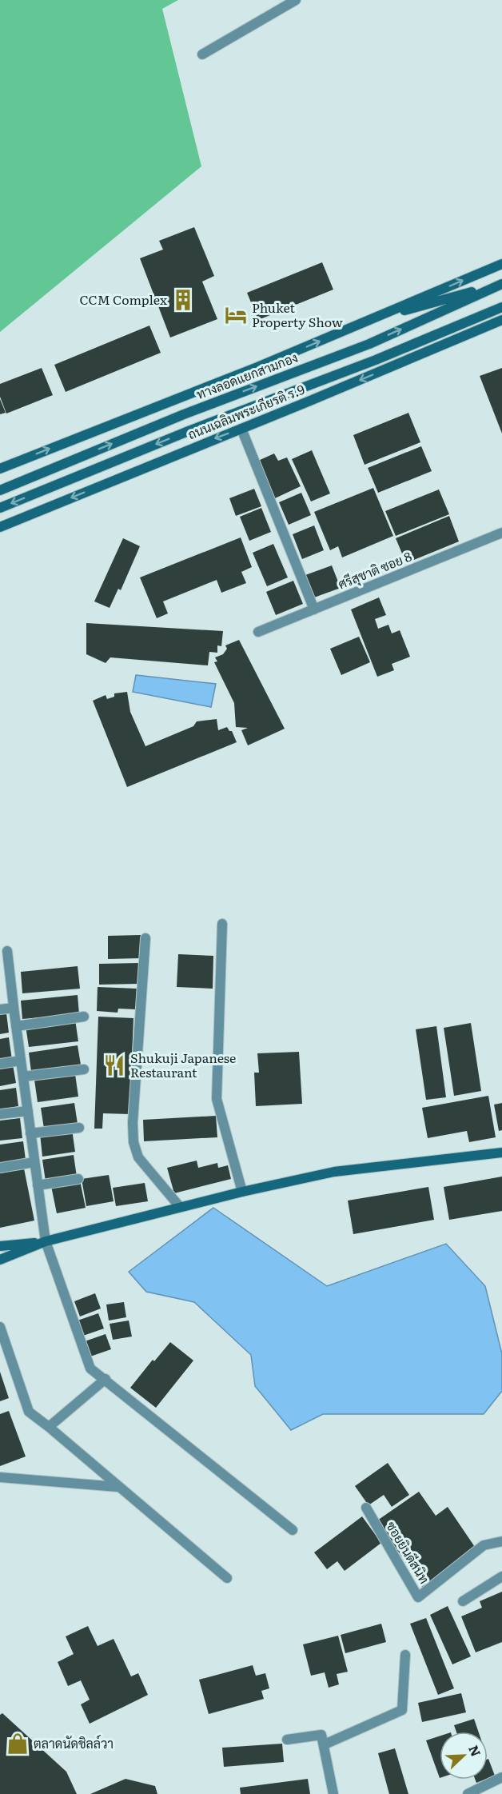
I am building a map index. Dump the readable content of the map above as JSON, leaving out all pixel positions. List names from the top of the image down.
{
  "streets": {
    "main road": ["ทางลอดแยกสามกอง", "ถนนเฉลิมพระเกียรติ ร.9"],
    "street": ["ศรีสุชาติ ซอย 8", "ซอยยินดีสนิท"]
  },
  "places": {
    "building": ["CCM Complex"],
    "hotel": ["Phuket Property Show"],
    "restaurant": ["Shukuji Japanese Restaurant"],
    "shop": ["ตลาดนัดชิลล์วา"]
  },
  "north": "top right"
}
